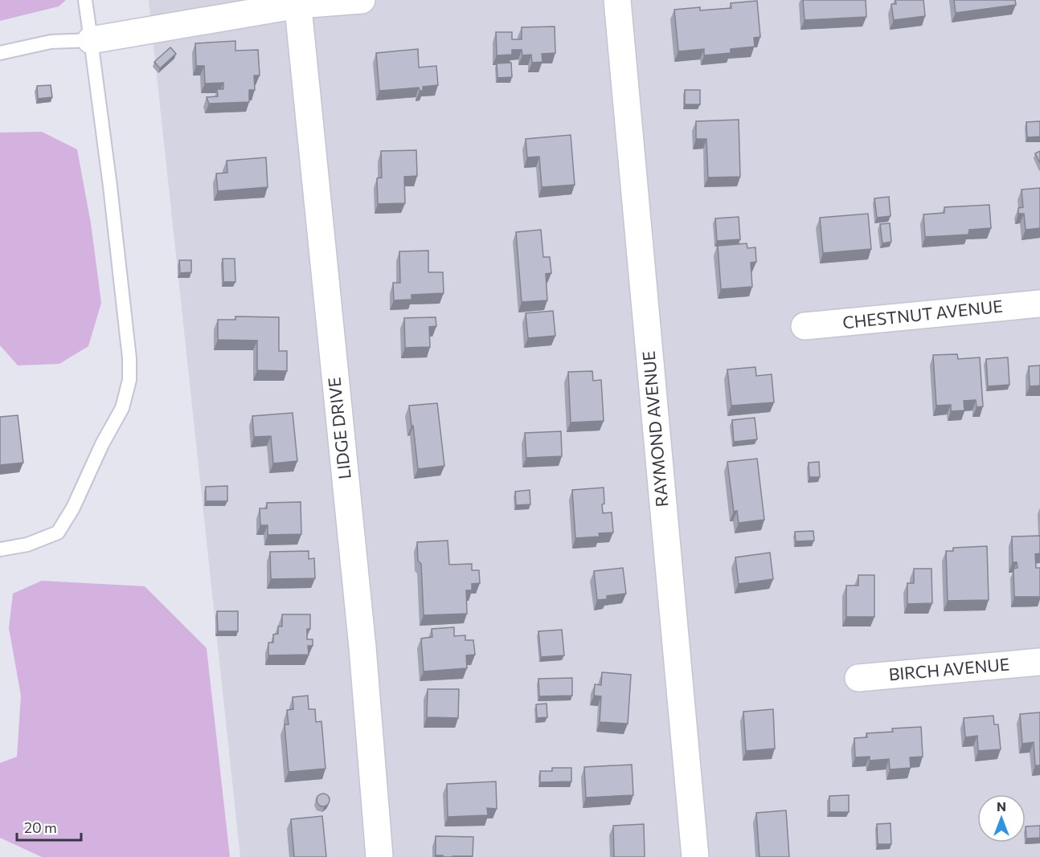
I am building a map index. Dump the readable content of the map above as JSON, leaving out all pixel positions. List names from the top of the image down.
{
  "streets": {
    "street": [
      "CHESTNUT AVENUE",
      "LIDGE DRIVE",
      "RAYMOND AVENUE",
      "BIRCH AVENUE"
    ]
  },
  "scale_bar": "20 m",
  "north": "top"
}
